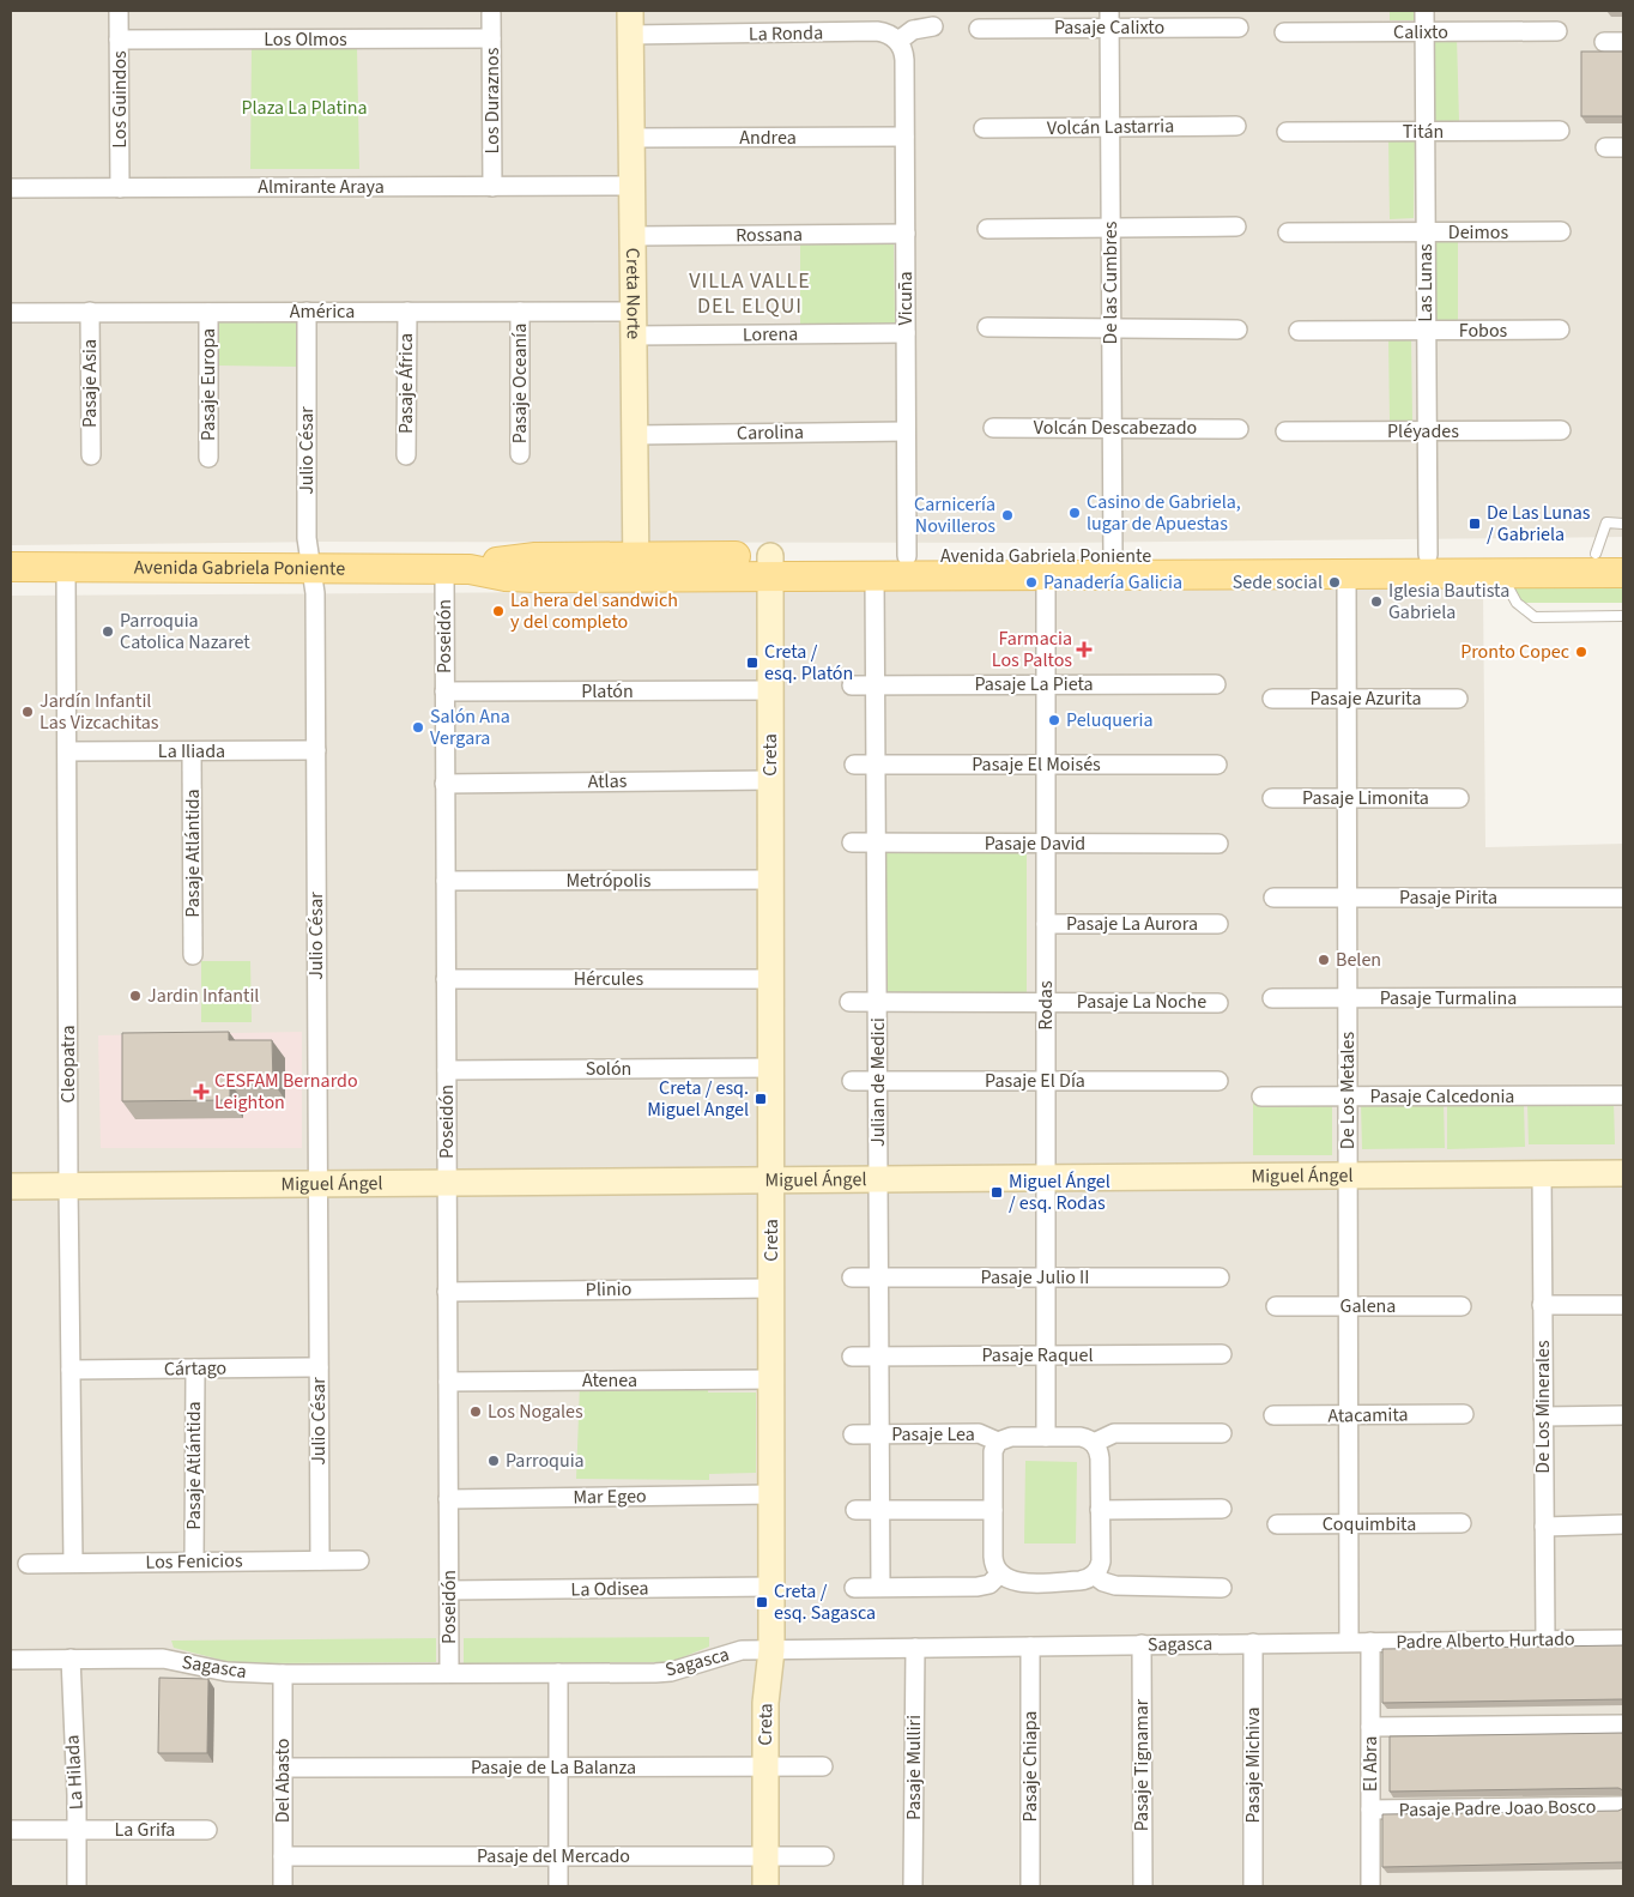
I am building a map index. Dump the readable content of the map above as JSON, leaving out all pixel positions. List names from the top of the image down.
{
  "streets": {
    "main road": ["Avenida Gabriela Poniente"],
    "street": [
      "Pasaje Calixto",
      "Calixto",
      "La Ronda",
      "Los Olmos",
      "Los Guindos",
      "Los Duraznos",
      "Volcán Lastarria",
      "Titán",
      "Andrea",
      "Almirante Araya",
      "Deimos",
      "Rossana",
      "De las Cumbres",
      "Las Lunas",
      "Creta Norte",
      "Vicuña",
      "América",
      "Fobos",
      "Lorena",
      "Pasaje Asia",
      "Pasaje África",
      "Pasaje Oceanía",
      "Pasaje Europa",
      "Volcán Descabezado",
      "Pléyades",
      "Carolina",
      "Julio César",
      "Poseidón",
      "Pasaje La Pieta",
      "Platón",
      "Pasaje Azurita",
      "La Iliada",
      "Creta",
      "Pasaje El Moisés",
      "Atlas",
      "Pasaje Limonita",
      "Pasaje David",
      "Pasaje Atlántida",
      "Metrópolis",
      "Pasaje Pirita",
      "Pasaje La Aurora",
      "Hércules",
      "Pasaje Turmalina",
      "Pasaje La Noche",
      "Rodas",
      "Cleopatra",
      "Solón",
      "Pasaje El Día",
      "Julian de Medici",
      "De Los Metales",
      "Pasaje Calcedonia",
      "Miguel Ángel",
      "Pasaje Julio II",
      "Plinio",
      "Galena",
      "Pasaje Raquel",
      "Cártago",
      "Atenea",
      "De Los Minerales",
      "Atacamita",
      "Pasaje Lea",
      "Mar Egeo",
      "Coquimbita",
      "Los Fenicios",
      "La Odisea",
      "Padre Alberto Hurtado",
      "Sagasca",
      "El Abra",
      "Pasaje Tignamar",
      "Pasaje Michiva",
      "Pasaje Chiapa",
      "Pasaje de La Balanza",
      "Pasaje Mulliri",
      "La Hilada",
      "Del Abasto",
      "Pasaje Padre Joao Bosco",
      "La Grifa",
      "Pasaje del Mercado"
    ]
  },
  "crossings": [
    ["Pasaje Calixto", "De las Cumbres"],
    ["Calixto", "Las Lunas"],
    ["La Ronda", "Creta Norte"],
    ["La Ronda", "Vicuña"],
    ["Los Olmos", "Los Guindos"],
    ["Los Olmos", "Los Duraznos"],
    ["Los Guindos", "Almirante Araya"],
    ["Los Duraznos", "Almirante Araya"],
    ["Volcán Lastarria", "De las Cumbres"],
    ["Titán", "Las Lunas"],
    ["Andrea", "Creta Norte"],
    ["Andrea", "Vicuña"],
    ["Almirante Araya", "Creta Norte"],
    ["Deimos", "Las Lunas"],
    ["Rossana", "Creta Norte"],
    ["Rossana", "Vicuña"],
    ["De las Cumbres", "Volcán Descabezado"],
    ["De las Cumbres", "Avenida Gabriela Poniente"],
    ["Las Lunas", "Fobos"],
    ["Las Lunas", "Pléyades"],
    ["Las Lunas", "Avenida Gabriela Poniente"],
    ["Creta Norte", "América"],
    ["Creta Norte", "Lorena"],
    ["Creta Norte", "Carolina"],
    ["Creta Norte", "Avenida Gabriela Poniente"],
    ["Vicuña", "Lorena"],
    ["Vicuña", "Carolina"],
    ["Vicuña", "Avenida Gabriela Poniente"],
    ["América", "Lorena"],
    ["América", "Pasaje Asia"],
    ["América", "Pasaje África"],
    ["América", "Pasaje Oceanía"],
    ["América", "Pasaje Europa"],
    ["América", "Julio César"],
    ["Julio César", "Avenida Gabriela Poniente"],
    ["Julio César", "La Iliada"],
    ["Julio César", "Miguel Ángel"],
    ["Julio César", "Cártago"],
    ["Julio César", "Los Fenicios"],
    ["Avenida Gabriela Poniente", "Poseidón"],
    ["Avenida Gabriela Poniente", "Creta"],
    ["Avenida Gabriela Poniente", "Rodas"],
    ["Avenida Gabriela Poniente", "Cleopatra"],
    ["Avenida Gabriela Poniente", "Julian de Medici"],
    ["Avenida Gabriela Poniente", "De Los Metales"],
    ["Poseidón", "Platón"],
    ["Poseidón", "Atlas"],
    ["Poseidón", "Metrópolis"],
    ["Poseidón", "Hércules"],
    ["Poseidón", "Solón"],
    ["Poseidón", "Miguel Ángel"],
    ["Poseidón", "Plinio"],
    ["Poseidón", "Atenea"],
    ["Poseidón", "Mar Egeo"],
    ["Poseidón", "La Odisea"],
    ["Poseidón", "Sagasca"],
    ["Pasaje La Pieta", "Rodas"],
    ["Pasaje La Pieta", "Julian de Medici"],
    ["Platón", "Creta"],
    ["Pasaje Azurita", "De Los Metales"],
    ["La Iliada", "Pasaje Atlántida"],
    ["La Iliada", "Cleopatra"],
    ["Creta", "Atlas"],
    ["Creta", "Metrópolis"],
    ["Creta", "Hércules"],
    ["Creta", "Solón"],
    ["Creta", "Miguel Ángel"],
    ["Creta", "Plinio"],
    ["Creta", "Atenea"],
    ["Creta", "Mar Egeo"],
    ["Creta", "La Odisea"],
    ["Creta", "Sagasca"],
    ["Creta", "Pasaje de La Balanza"],
    ["Creta", "Pasaje del Mercado"],
    ["Pasaje El Moisés", "Rodas"],
    ["Pasaje El Moisés", "Julian de Medici"],
    ["Pasaje Limonita", "De Los Metales"],
    ["Pasaje David", "Rodas"],
    ["Pasaje David", "Julian de Medici"],
    ["Pasaje Atlántida", "Cártago"],
    ["Pasaje Atlántida", "Los Fenicios"],
    ["Pasaje Pirita", "De Los Metales"],
    ["Pasaje La Aurora", "Rodas"],
    ["Pasaje Turmalina", "De Los Metales"],
    ["Pasaje La Noche", "Rodas"],
    ["Pasaje La Noche", "Julian de Medici"],
    ["Rodas", "Pasaje El Día"],
    ["Rodas", "Miguel Ángel"],
    ["Rodas", "Pasaje Julio II"],
    ["Rodas", "Pasaje Raquel"],
    ["Rodas", "Pasaje Lea"],
    ["Cleopatra", "Miguel Ángel"],
    ["Cleopatra", "Cártago"],
    ["Cleopatra", "Los Fenicios"],
    ["Pasaje El Día", "Julian de Medici"],
    ["Julian de Medici", "Miguel Ángel"],
    ["Julian de Medici", "Pasaje Julio II"],
    ["Julian de Medici", "Pasaje Raquel"],
    ["Julian de Medici", "Pasaje Lea"],
    ["De Los Metales", "Pasaje Calcedonia"],
    ["De Los Metales", "Miguel Ángel"],
    ["De Los Metales", "Galena"],
    ["De Los Metales", "Atacamita"],
    ["De Los Metales", "Coquimbita"],
    ["De Los Metales", "Padre Alberto Hurtado"],
    ["De Los Metales", "Sagasca"],
    ["Miguel Ángel", "De Los Minerales"],
    ["De Los Minerales", "Padre Alberto Hurtado"],
    ["Padre Alberto Hurtado", "Sagasca"],
    ["Padre Alberto Hurtado", "El Abra"],
    ["Sagasca", "Pasaje Tignamar"],
    ["Sagasca", "Pasaje Michiva"],
    ["Sagasca", "Pasaje Chiapa"],
    ["Sagasca", "Pasaje Mulliri"],
    ["Sagasca", "La Hilada"],
    ["Sagasca", "Del Abasto"],
    ["El Abra", "Pasaje Padre Joao Bosco"],
    ["Pasaje de La Balanza", "Del Abasto"],
    ["La Hilada", "La Grifa"],
    ["Del Abasto", "Pasaje del Mercado"]
  ],
  "districts": ["VILLA VALLE DEL ELQUI"],
  "parks": ["Plaza La Platina"],
  "places": {
    "other": [
      "Casino de Gabriela, lugar de Apuestas",
      "Carnicería Novilleros",
      "Panadería Galicia",
      "Sede social",
      "Iglesia Bautista Gabriela",
      "La hera del sandwich y del completo",
      "Parroquia Catolica Nazaret",
      "Pronto Copec",
      "Jardín Infantil Las Vizcachitas",
      "Peluqueria",
      "Salón Ana Vergara",
      "Belen",
      "Jardin Infantil",
      "Los Nogales",
      "Parroquia"
    ],
    "transit": [
      "De Las Lunas / Gabriela",
      "Creta / esq. Platón",
      "Creta / esq. Miguel Angel",
      "Miguel Ángel / esq. Rodas",
      "Creta / esq. Sagasca"
    ],
    "health": ["Farmacia Los Paltos", "CESFAM Bernardo Leighton"]
  }
}
